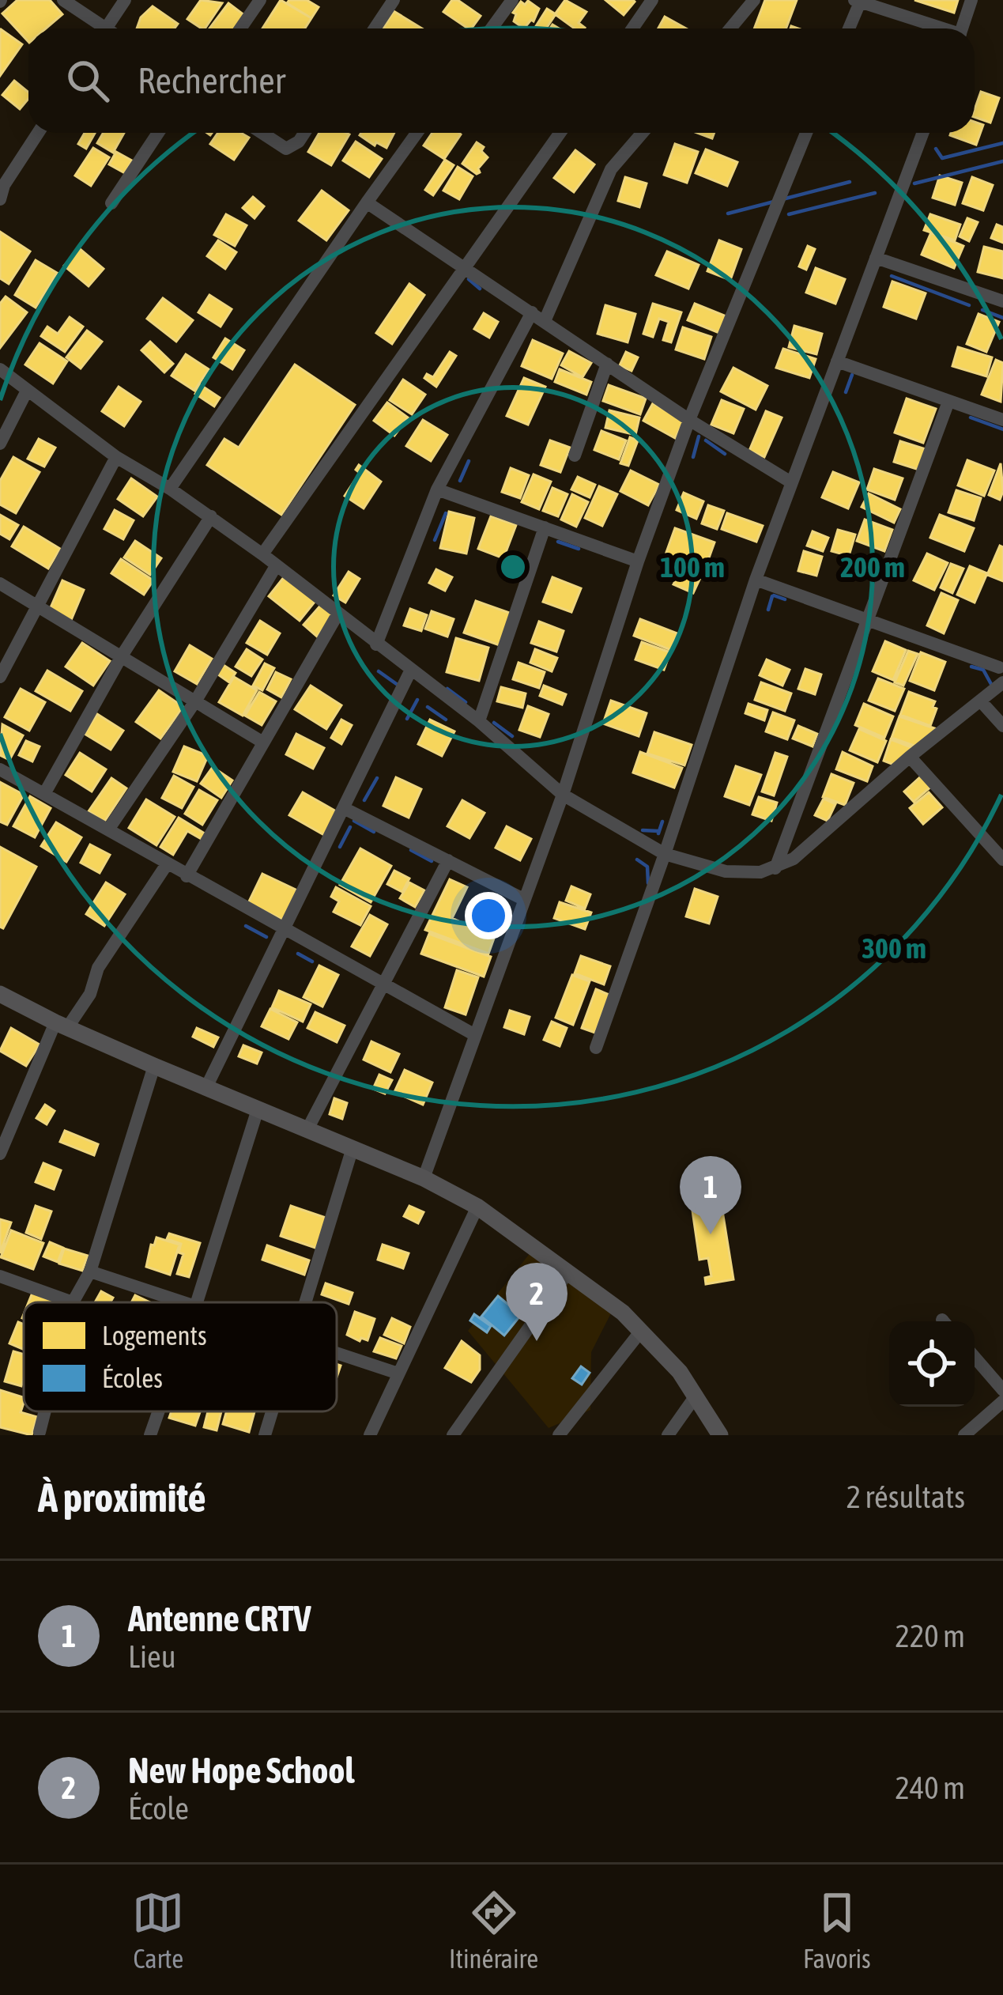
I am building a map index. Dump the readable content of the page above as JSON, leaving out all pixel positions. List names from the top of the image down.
{
  "legend": ["Logements", "Écoles"],
  "page": {
    "search": "Rechercher",
    "pins": ["1", "2"],
    "heading": ["À proximité", "2 résultats"],
    "list": [
      {
        "mark": "1",
        "name": "Antenne CRTV",
        "note": "Lieu",
        "value": "220 m"
      },
      {
        "mark": "2",
        "name": "New Hope School",
        "note": "École",
        "value": "240 m"
      }
    ],
    "nav": ["Carte", "Itinéraire", "Favoris"]
  },
  "rings": ["100 m", "200 m", "300 m"]
}
